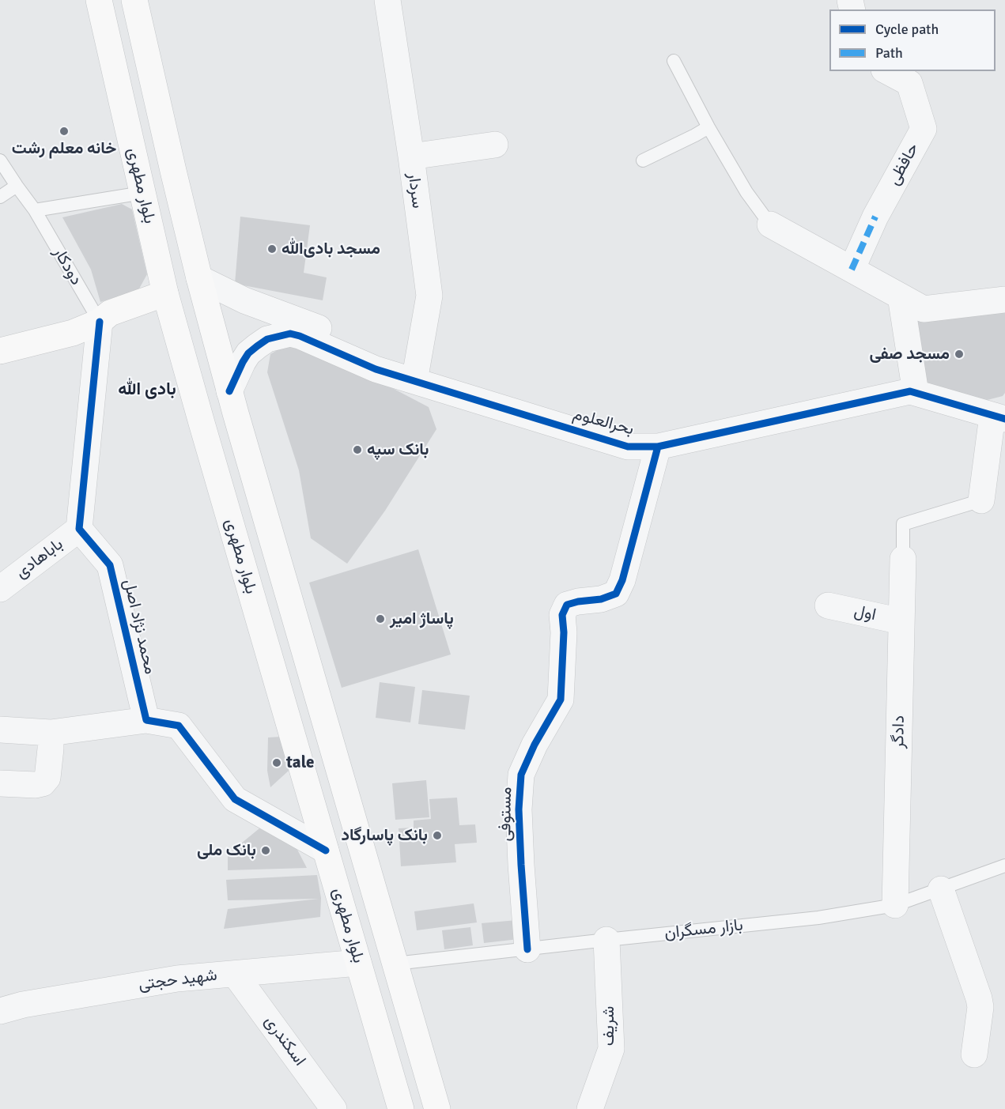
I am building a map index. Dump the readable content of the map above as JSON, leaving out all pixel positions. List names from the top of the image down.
{
  "streets": {
    "main road": ["بلوار مطهری"],
    "street": [
      "حافظی",
      "سردار",
      "بحرالعلوم",
      "باباهادی",
      "اول",
      "محمد نژاد اصل",
      "دادگر",
      "مستوفی",
      "شهید حجتی",
      "شریف",
      "اسکندری"
    ],
    "lane": ["دودکار", "بازار مسگران"]
  },
  "crossings": [
    ["بلوار مطهری", "بحرالعلوم"],
    ["بلوار مطهری", "بازار مسگران"],
    ["بلوار مطهری", "شهید حجتی"],
    ["سردار", "بحرالعلوم"],
    ["بحرالعلوم", "مستوفی"],
    ["باباهادی", "محمد نژاد اصل"],
    ["اول", "دادگر"],
    ["دادگر", "بازار مسگران"],
    ["مستوفی", "بازار مسگران"],
    ["بازار مسگران", "شریف"],
    ["شهید حجتی", "اسکندری"]
  ],
  "districts": ["بادی الله"],
  "places": [
    "خانه معلم رشت",
    "مسجد بادی‌الله",
    "مسجد صفی",
    "بانک سپه",
    "پاساژ امیر",
    "tale",
    "بانک پاسارگاد",
    "بانک ملی"
  ],
  "legend": ["Cycle path", "Path"]
}
